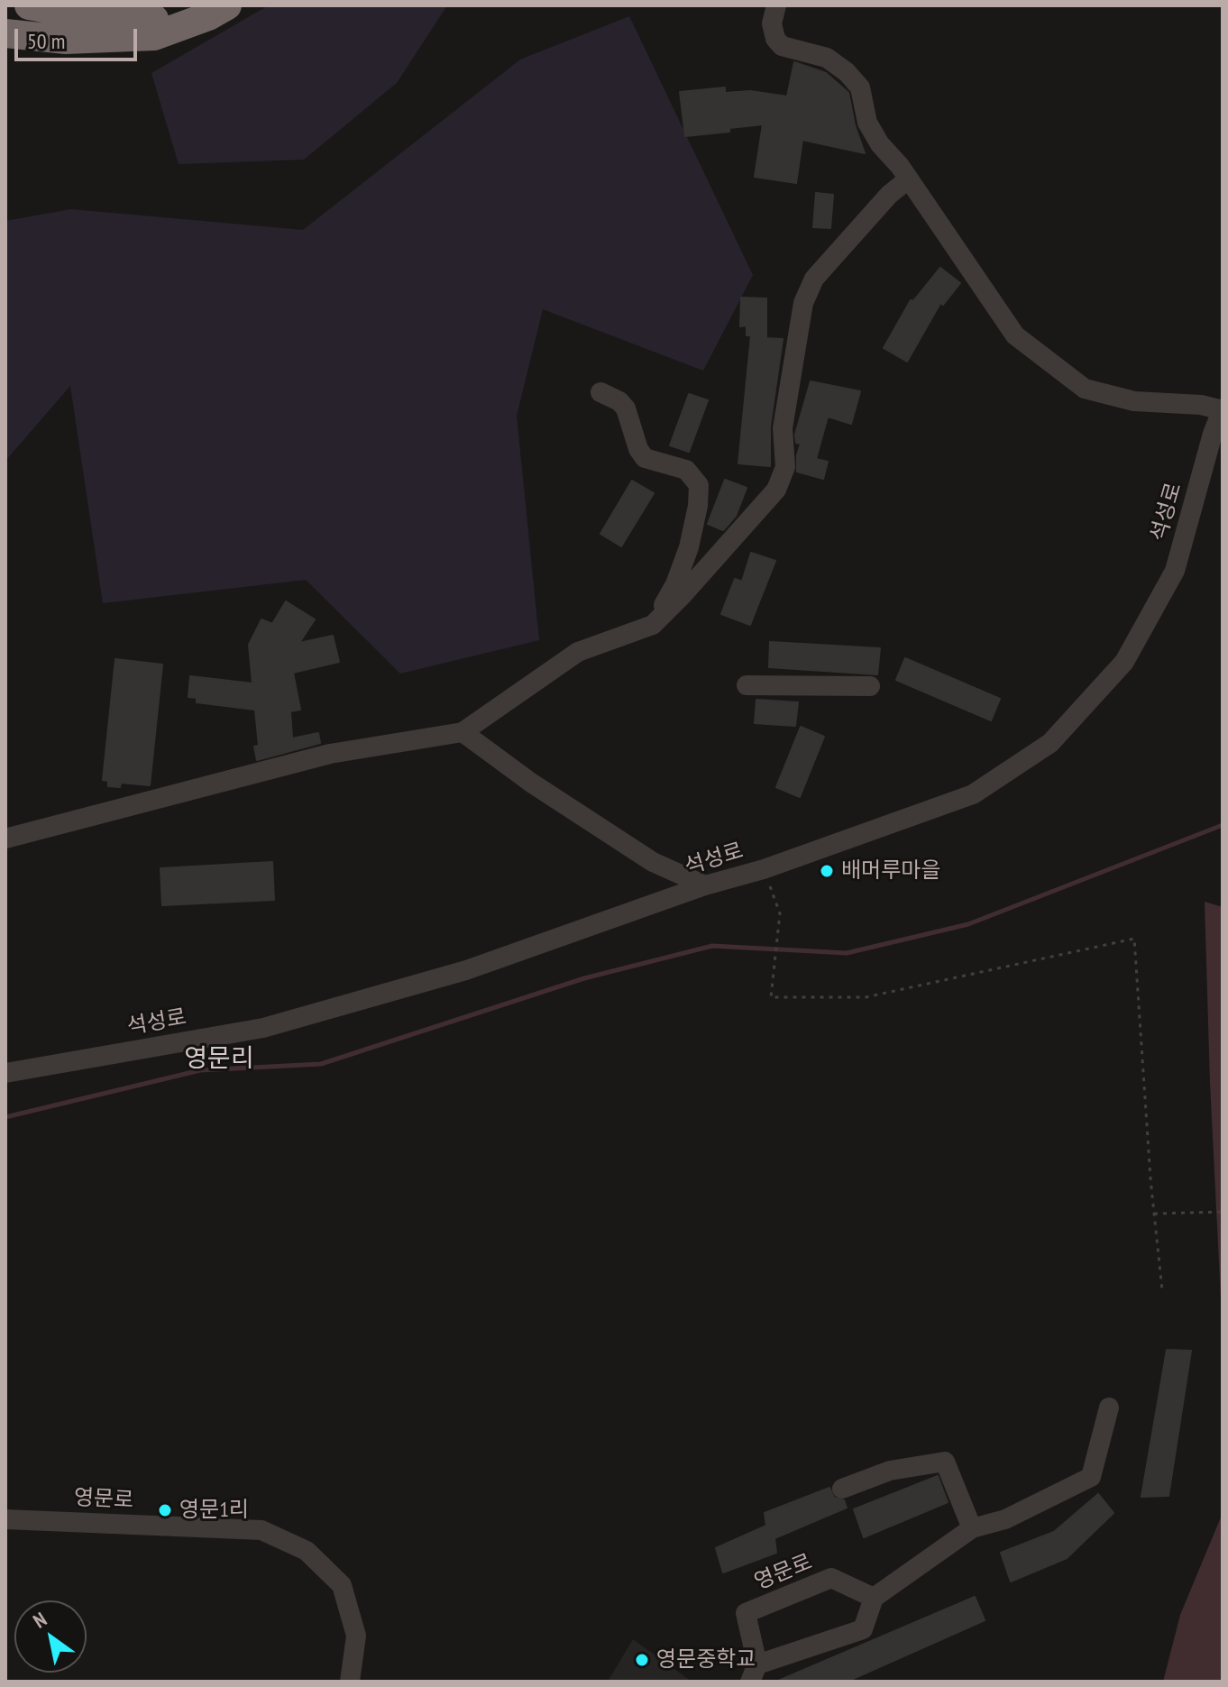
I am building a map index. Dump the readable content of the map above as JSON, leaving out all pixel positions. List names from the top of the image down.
{
  "streets": {
    "street": ["석성로", "영문로"]
  },
  "districts": ["영문리"],
  "places": ["배머루마을", "영문1리", "영문중학교"],
  "scale_bar": "50 m",
  "north": "top left"
}
